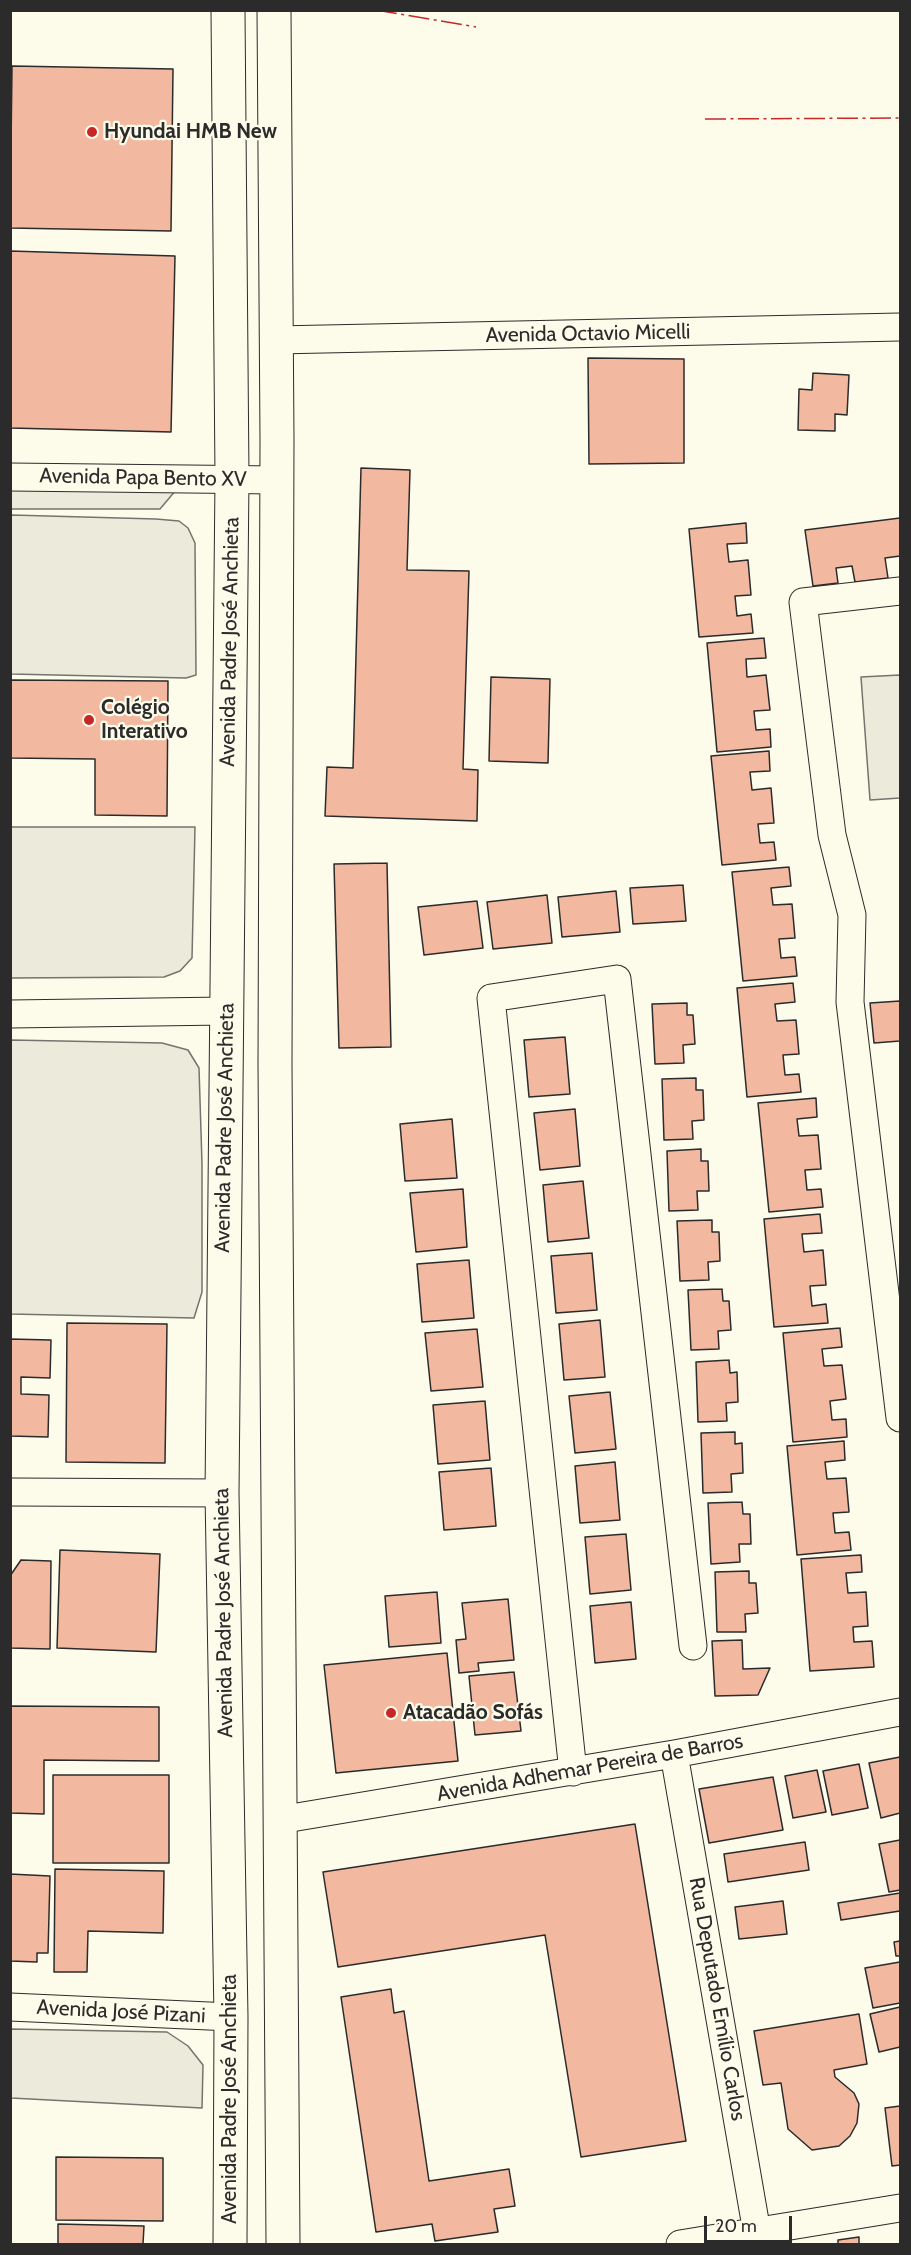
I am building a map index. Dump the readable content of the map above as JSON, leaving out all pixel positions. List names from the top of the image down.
{
  "streets": {
    "main road": ["Avenida Padre José Anchieta"],
    "street": [
      "Avenida Octavio Micelli",
      "Avenida Papa Bento XV",
      "Avenida Adhemar Pereira de Barros",
      "Rua Deputado Emílio Carlos",
      "Avenida José Pizani"
    ]
  },
  "crossings": [
    ["Avenida Papa Bento XV", "Avenida Padre José Anchieta"],
    ["Avenida Padre José Anchieta", "Avenida José Pizani"],
    ["Avenida Adhemar Pereira de Barros", "Rua Deputado Emílio Carlos"]
  ],
  "places": ["Hyundai HMB New", "Colégio Interativo", "Atacadão Sofás"],
  "scale_bar": "20 m"
}
